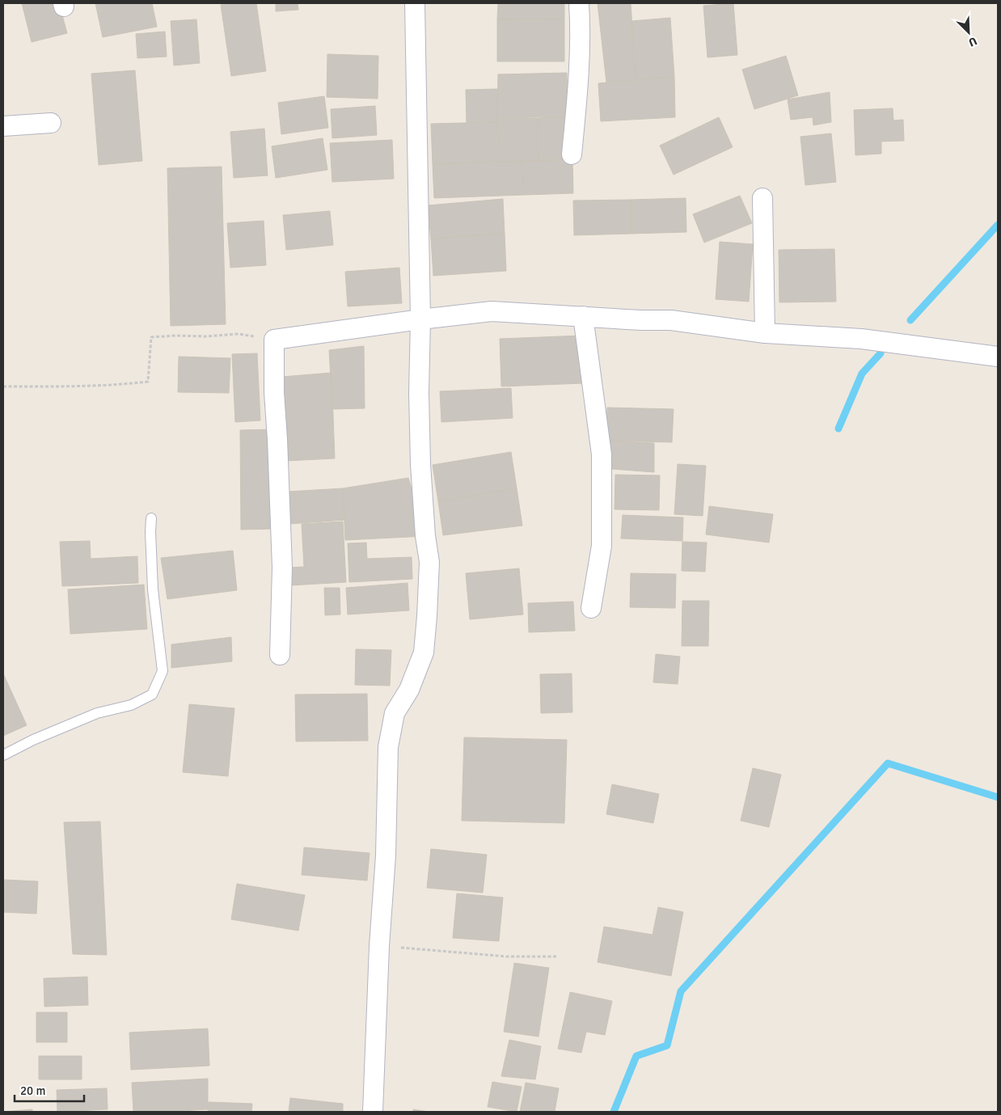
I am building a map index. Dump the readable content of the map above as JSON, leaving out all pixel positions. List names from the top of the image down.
{
  "scale_bar": "20 m",
  "north": "bottom right"
}
